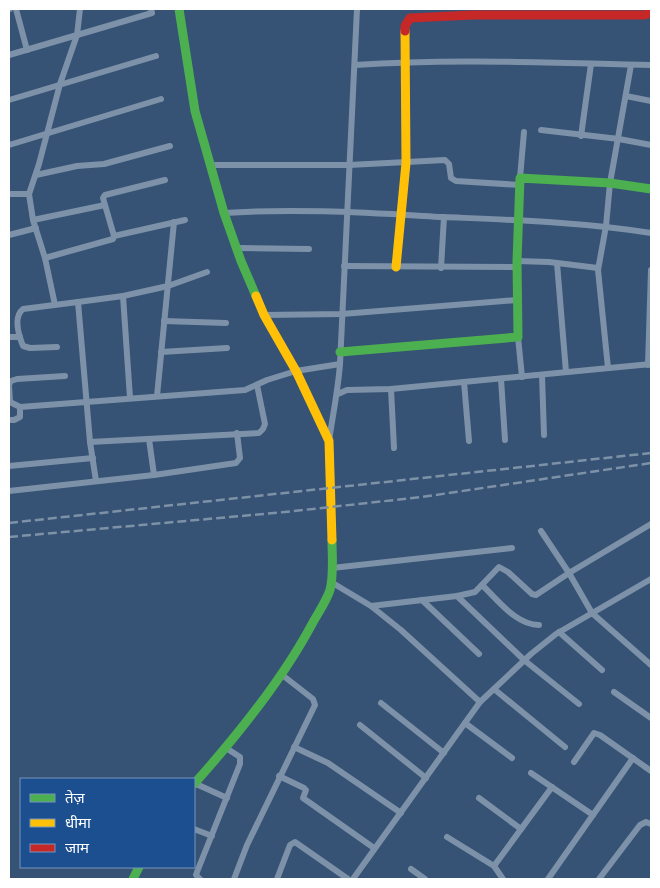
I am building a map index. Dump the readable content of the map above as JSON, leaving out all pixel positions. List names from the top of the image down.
{
  "legend": ["तेज़", "धीमा", "जाम"]
}
